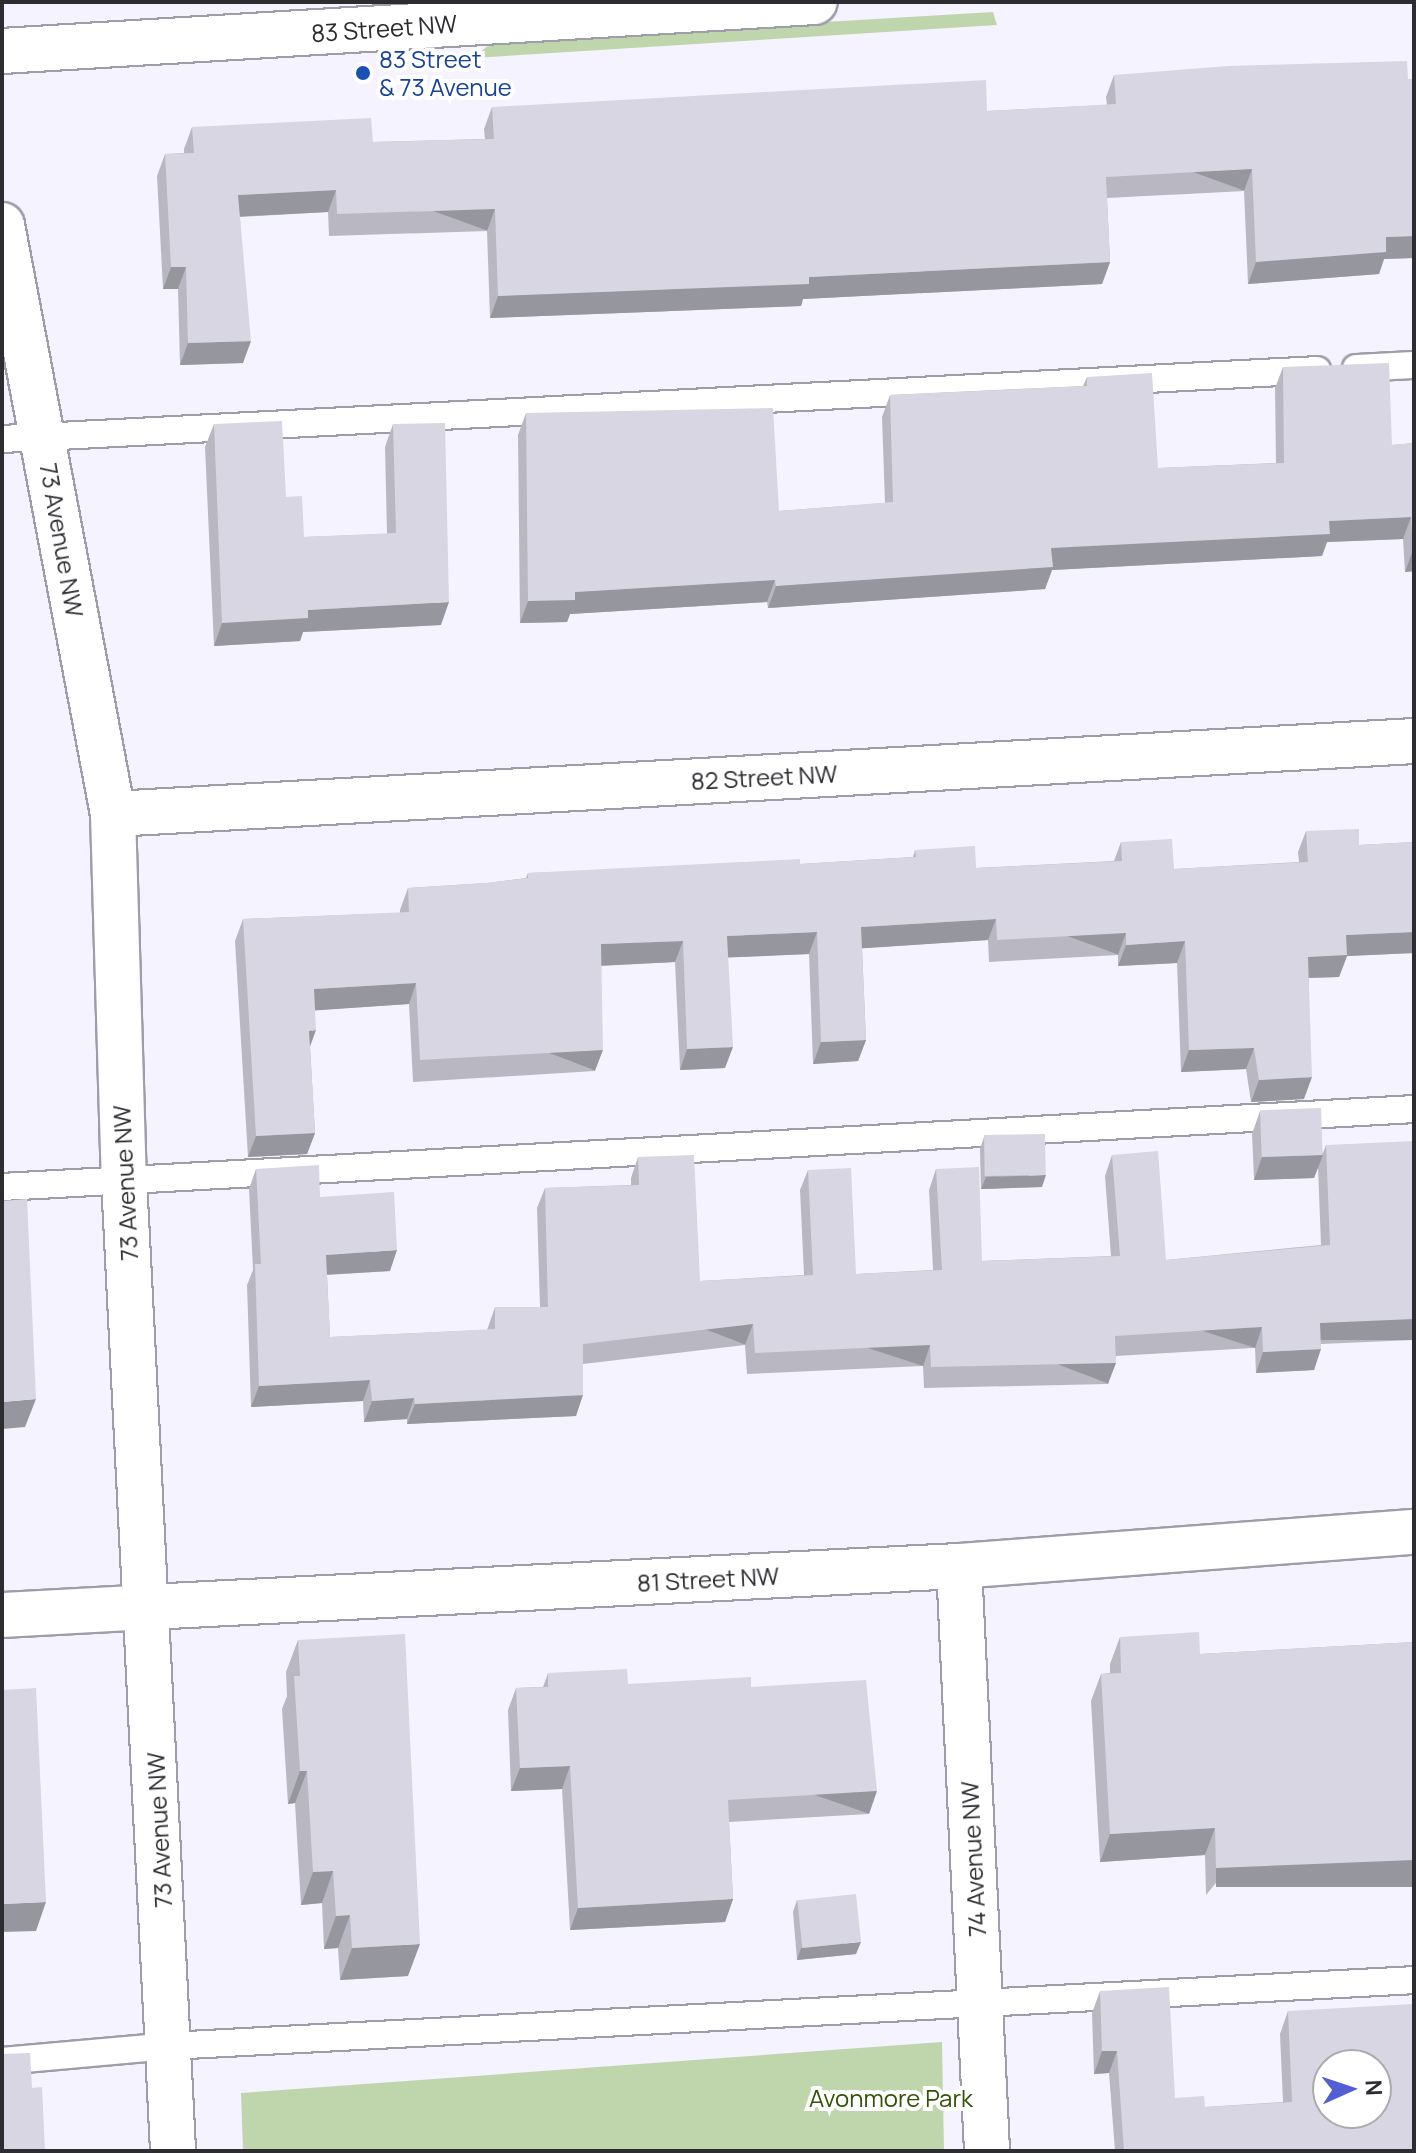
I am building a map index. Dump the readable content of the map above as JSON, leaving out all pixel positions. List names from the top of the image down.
{
  "streets": {
    "street": [
      "83 Street NW",
      "73 Avenue NW",
      "82 Street NW",
      "81 Street NW",
      "74 Avenue NW"
    ]
  },
  "crossings": [
    ["73 Avenue NW", "82 Street NW"],
    ["73 Avenue NW", "81 Street NW"],
    ["81 Street NW", "74 Avenue NW"]
  ],
  "parks": ["Avonmore Park"],
  "places": ["83 Street & 73 Avenue"],
  "north": "right"
}
